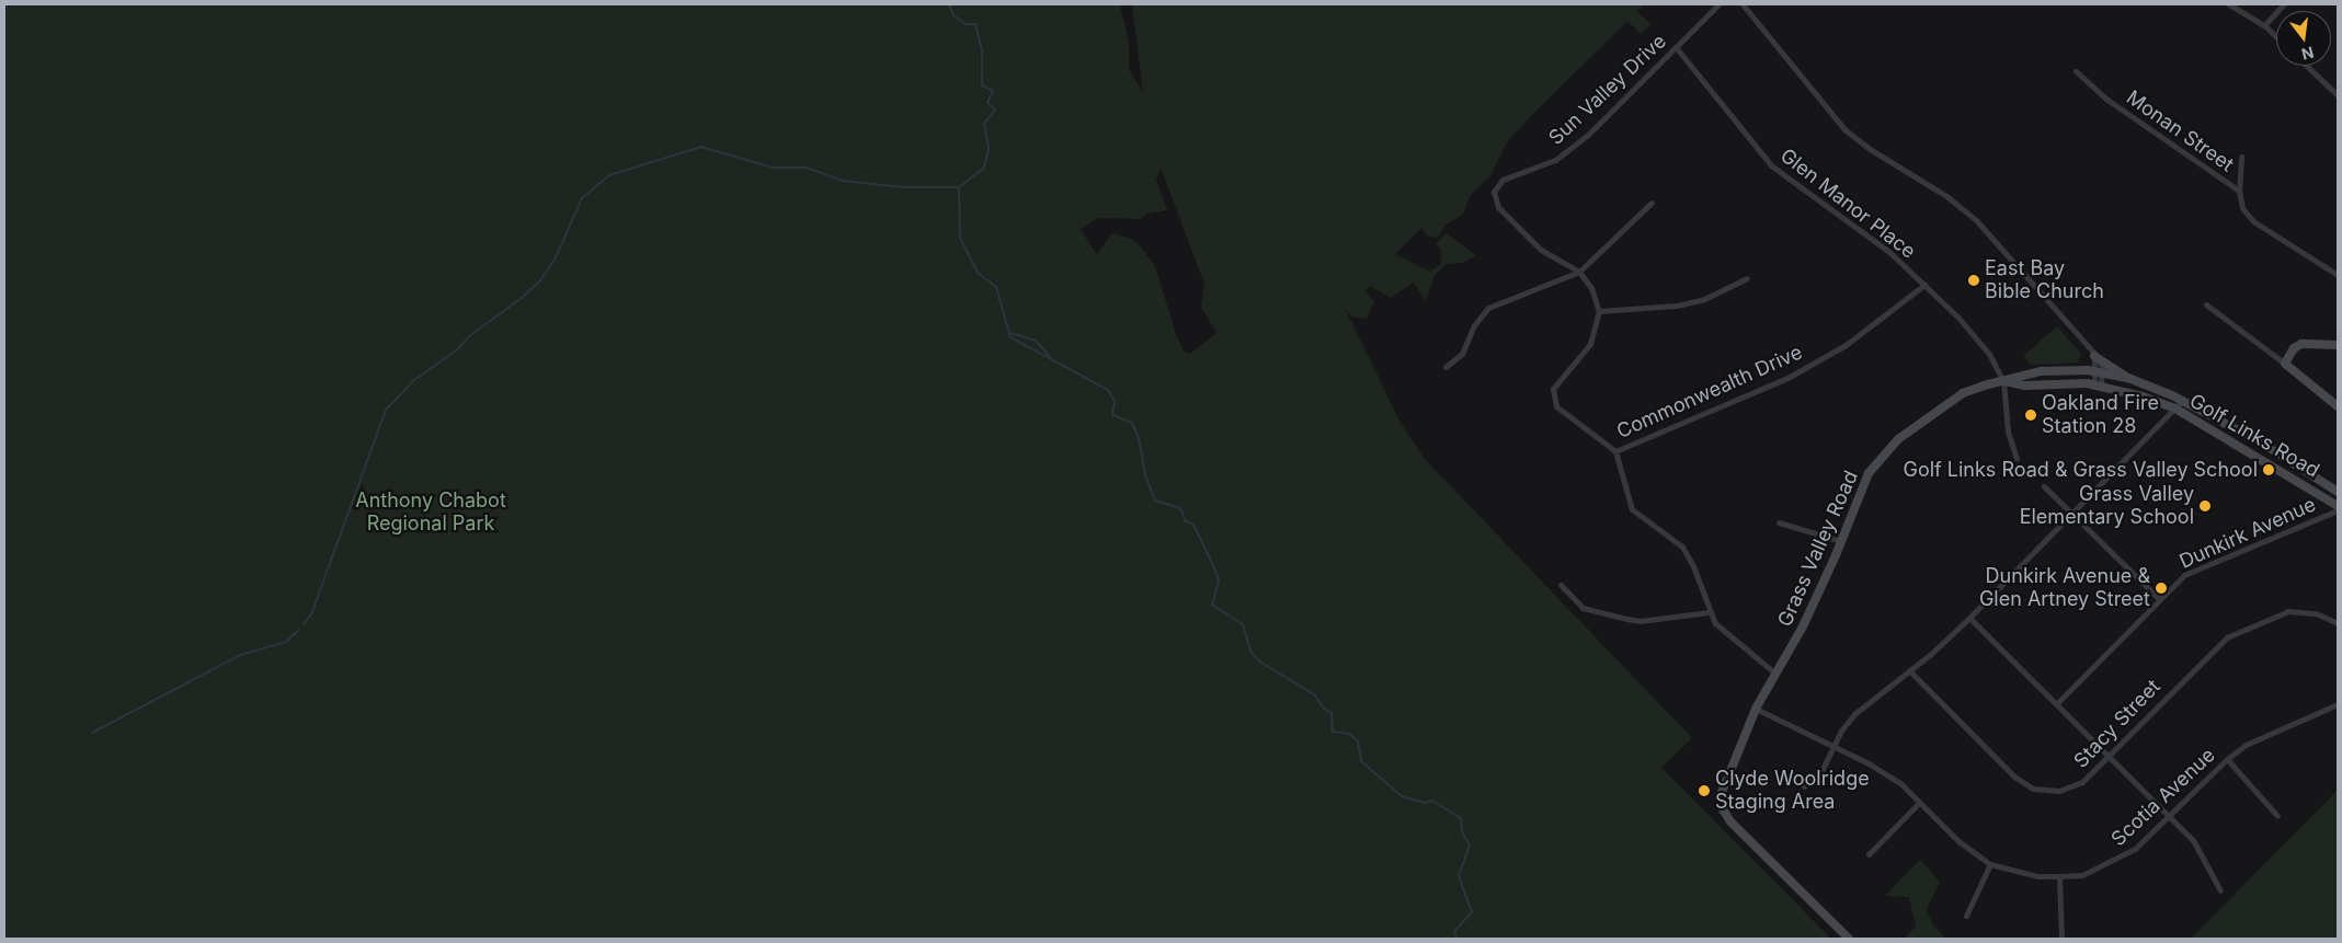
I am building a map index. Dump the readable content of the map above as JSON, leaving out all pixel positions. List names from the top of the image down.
{
  "streets": {
    "main road": ["Golf Links Road", "Grass Valley Road"],
    "street": [
      "Sun Valley Drive",
      "Monan Street",
      "Glen Manor Place",
      "Commonwealth Drive",
      "Dunkirk Avenue",
      "Stacy Street",
      "Scotia Avenue"
    ]
  },
  "crossings": [
    ["Sun Valley Drive", "Glen Manor Place"],
    ["Glen Manor Place", "Commonwealth Drive"],
    ["Glen Manor Place", "Grass Valley Road"],
    ["Golf Links Road", "Grass Valley Road"],
    ["Grass Valley Road", "Scotia Avenue"]
  ],
  "parks": ["Anthony Chabot Regional Park"],
  "places": [
    "East Bay Bible Church",
    "Oakland Fire Station 28",
    "Golf Links Road & Grass Valley School",
    "Grass Valley Elementary School",
    "Dunkirk Avenue & Glen Artney Street",
    "Clyde Woolridge Staging Area"
  ],
  "north": "bottom"
}
